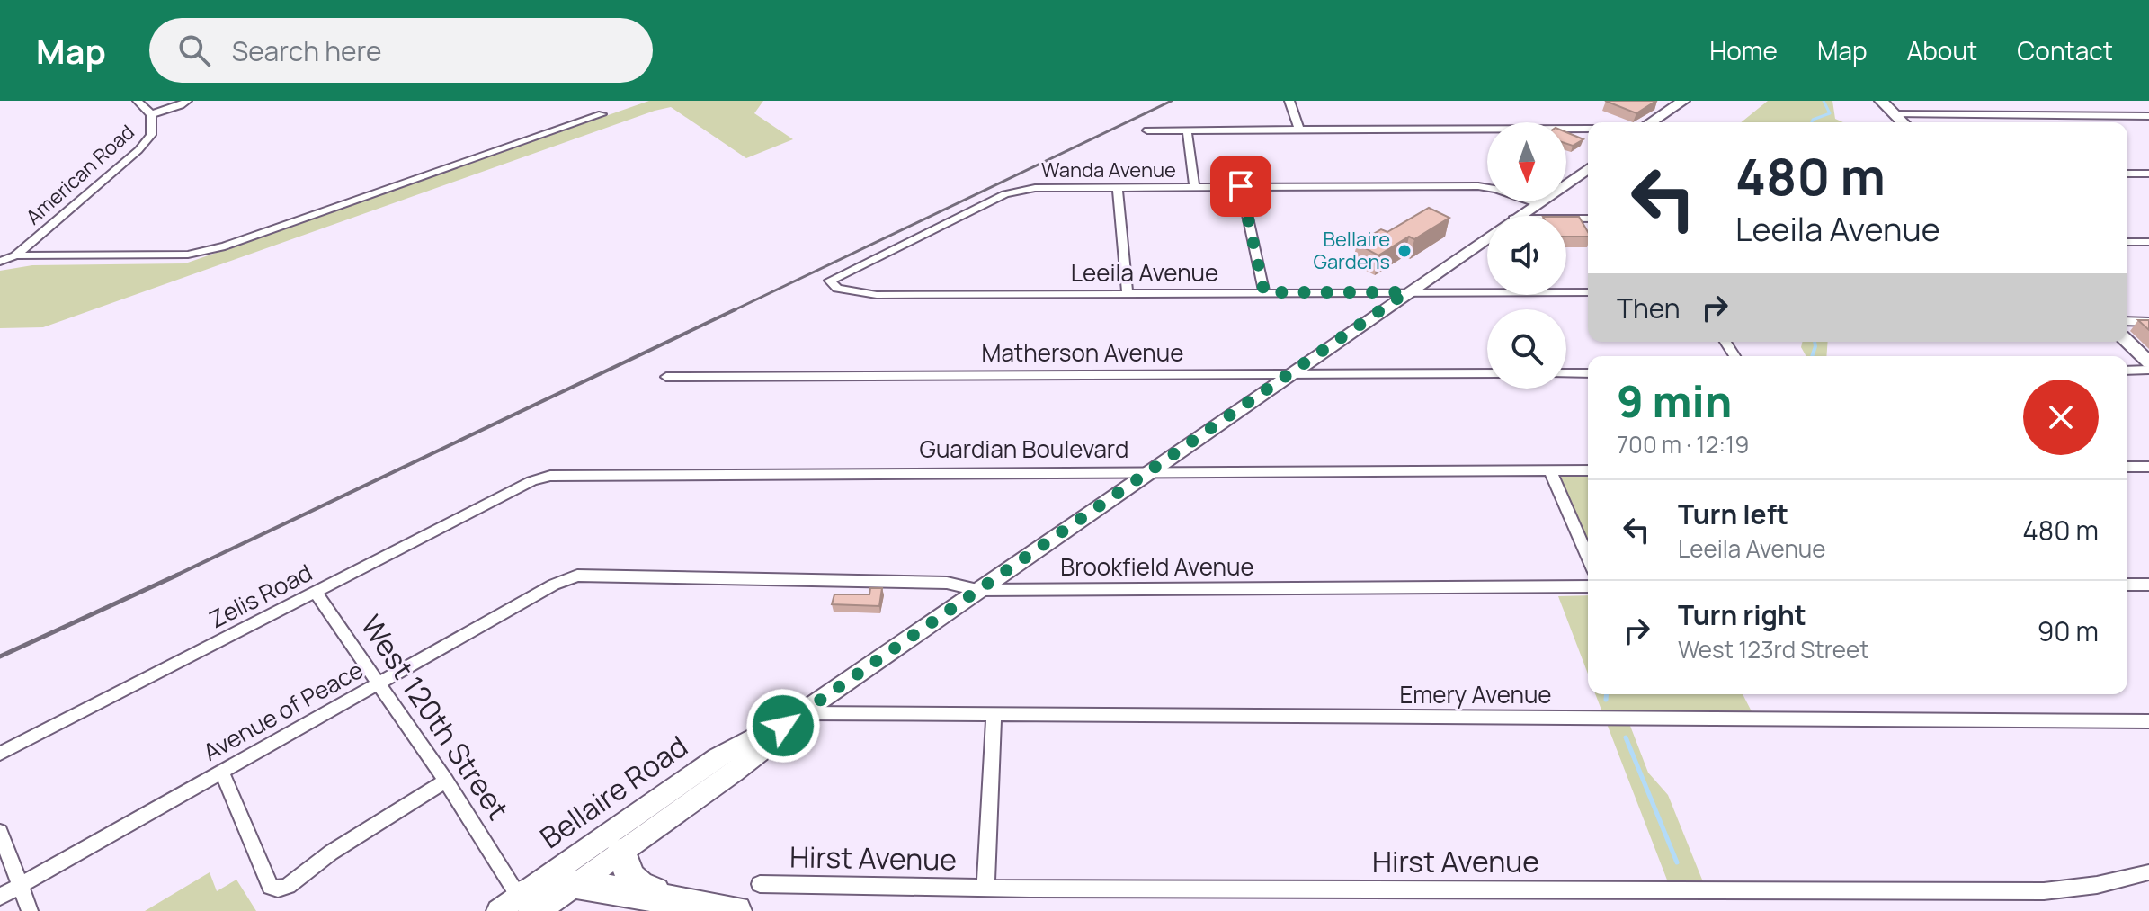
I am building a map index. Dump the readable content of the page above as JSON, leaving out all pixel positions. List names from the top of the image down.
{
  "streets": {
    "street": [
      "Wanda Avenue",
      "American Road",
      "Leeila Avenue",
      "Matherson Avenue",
      "Guardian Boulevard",
      "Brookfield Avenue",
      "Zelis Road",
      "Emery Avenue",
      "Avenue of Peace",
      "West 120th Street",
      "Bellaire Road",
      "Hirst Avenue"
    ]
  },
  "crossings": [
    ["Wanda Avenue", "Leeila Avenue"],
    ["Wanda Avenue", "Bellaire Road"],
    ["Leeila Avenue", "Bellaire Road"],
    ["Matherson Avenue", "Bellaire Road"],
    ["Guardian Boulevard", "Zelis Road"],
    ["Guardian Boulevard", "Bellaire Road"],
    ["Brookfield Avenue", "Avenue of Peace"],
    ["Brookfield Avenue", "Bellaire Road"],
    ["Zelis Road", "West 120th Street"],
    ["Emery Avenue", "Bellaire Road"],
    ["Avenue of Peace", "West 120th Street"],
    ["West 120th Street", "Bellaire Road"]
  ],
  "places": ["Bellaire Gardens"],
  "north": "bottom",
  "page": {
    "header": "Map",
    "search": "Search here",
    "nav": [
      "Home",
      "Map",
      "About",
      "Contact"
    ],
    "turn": ["480 m", "Leeila Avenue"],
    "then": "Then",
    "heading": ["9 min", "700 m · 12:19"],
    "list": [
      {
        "name": "Turn left",
        "note": "Leeila Avenue",
        "value": "480 m"
      },
      {
        "name": "Turn right",
        "note": "West 123rd Street",
        "value": "90 m"
      }
    ]
  }
}
